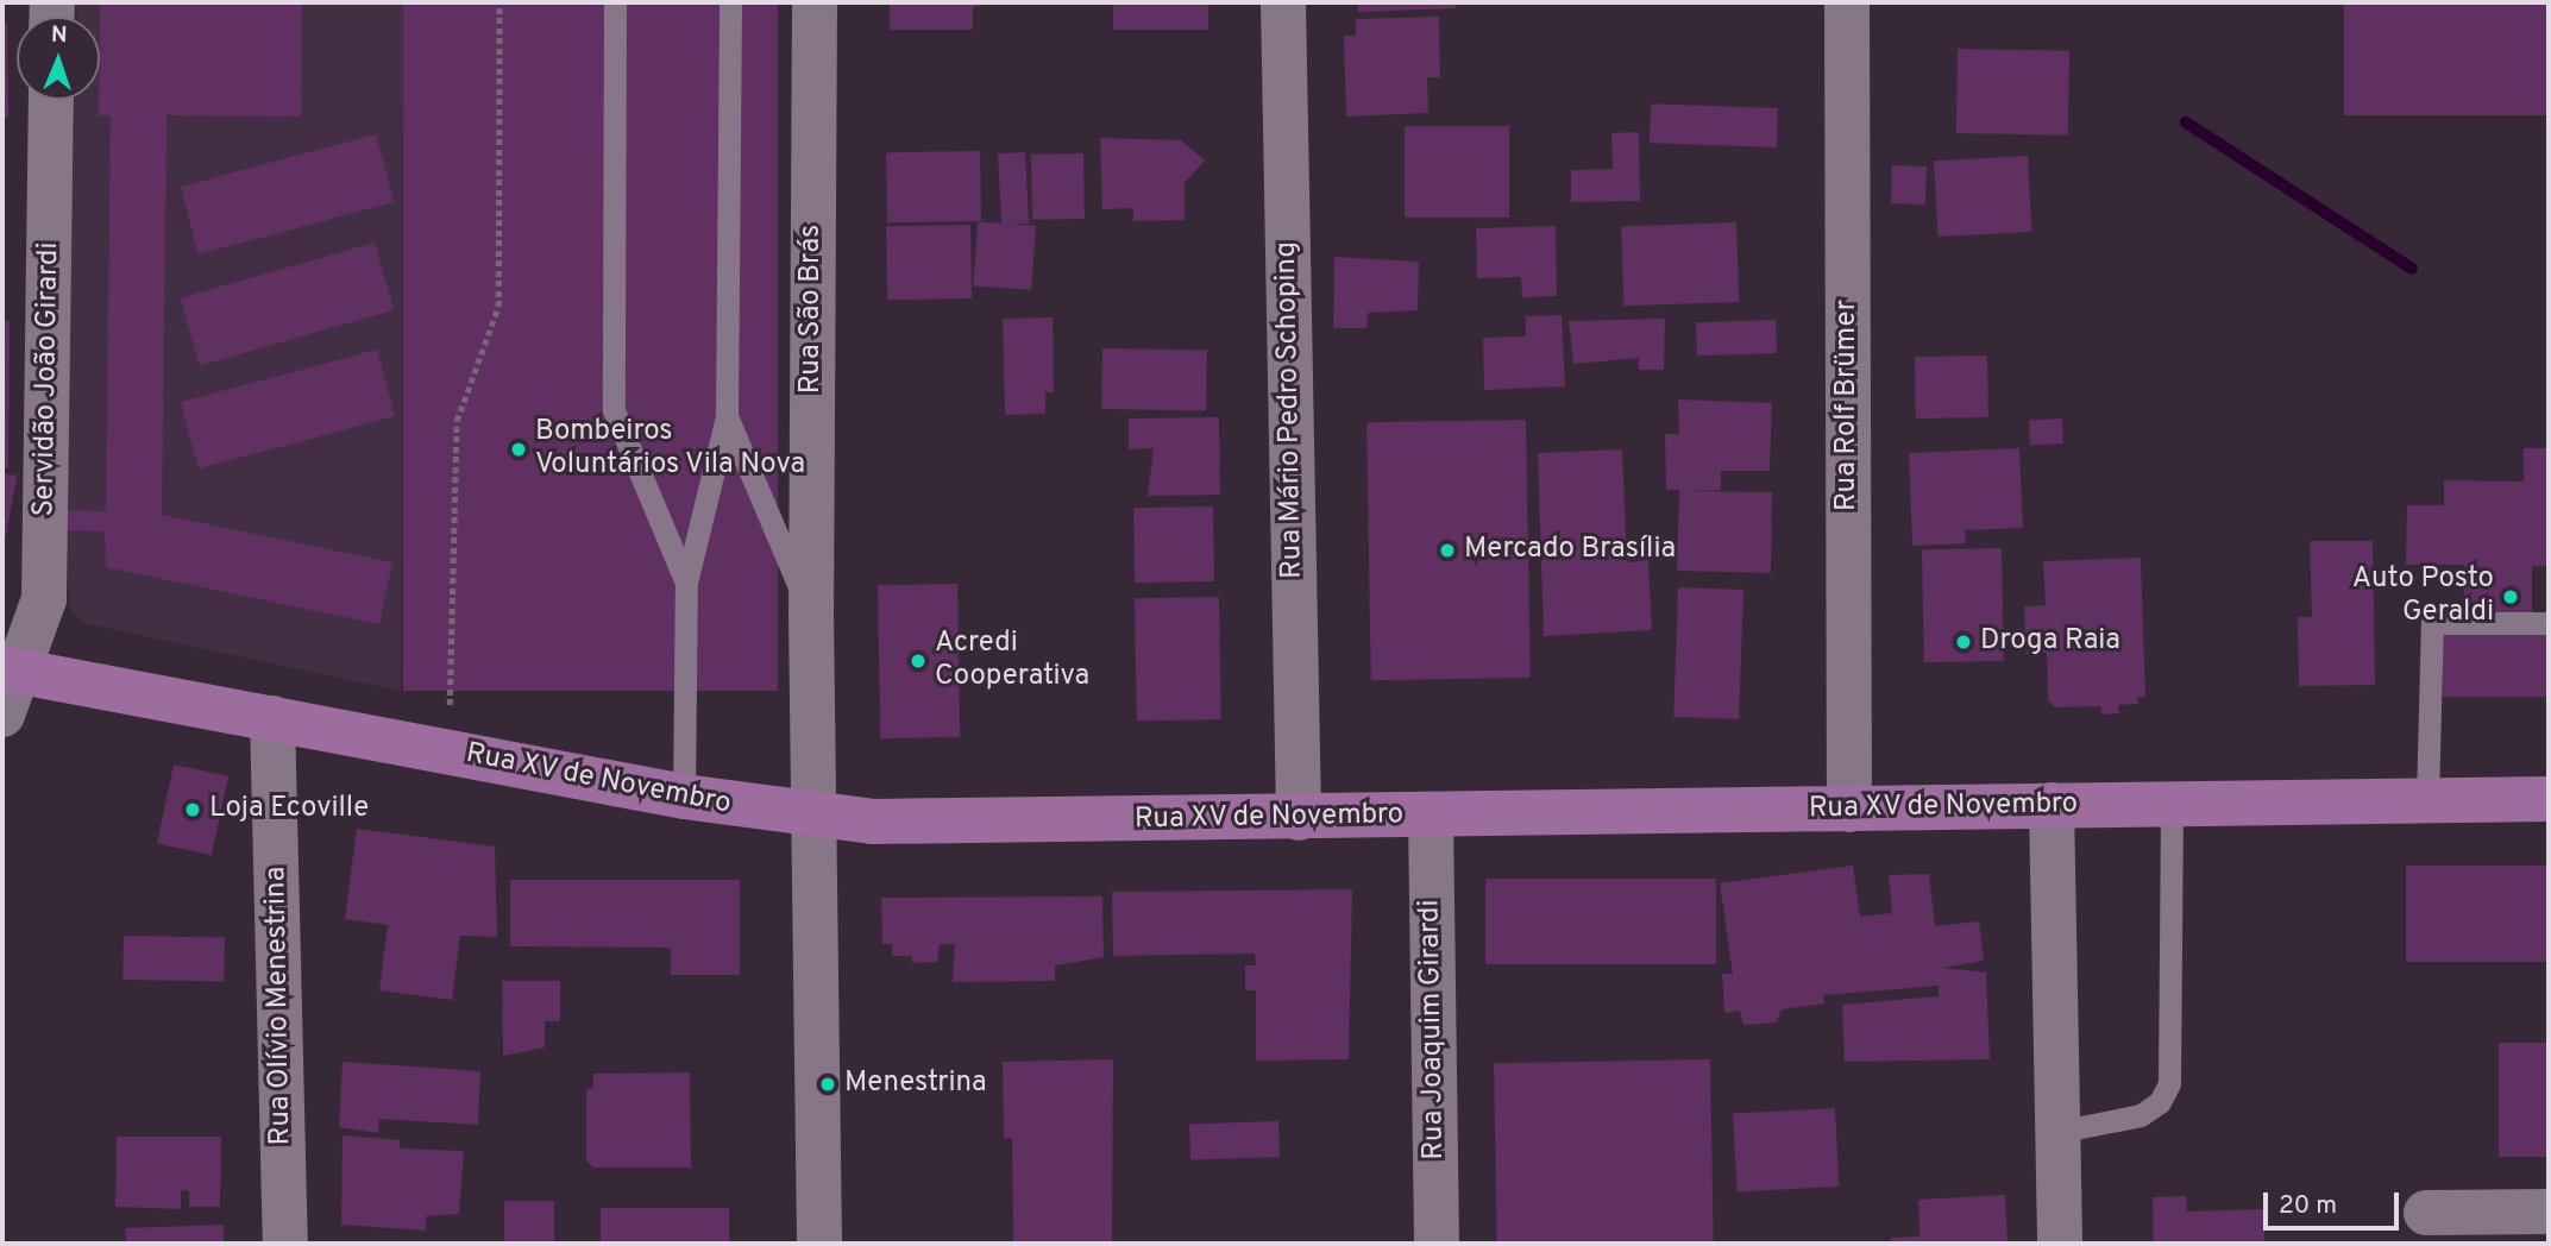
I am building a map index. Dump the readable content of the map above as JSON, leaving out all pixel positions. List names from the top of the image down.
{
  "streets": {
    "main road": ["Rua XV de Novembro"],
    "street": [
      "Rua São Brás",
      "Servidão João Girardi",
      "Rua Rolf Brümer",
      "Rua Mário Pedro Schoping",
      "Rua Olívio Menestrina",
      "Rua Joaquim Girardi"
    ]
  },
  "crossings": [
    ["Rua São Brás", "Rua XV de Novembro"],
    ["Servidão João Girardi", "Rua XV de Novembro"],
    ["Rua Rolf Brümer", "Rua XV de Novembro"],
    ["Rua Mário Pedro Schoping", "Rua XV de Novembro"],
    ["Rua XV de Novembro", "Rua Olívio Menestrina"],
    ["Rua XV de Novembro", "Rua Joaquim Girardi"]
  ],
  "places": [
    "Bombeiros Voluntários Vila Nova",
    "Mercado Brasília",
    "Auto Posto Geraldi",
    "Droga Raia",
    "Acredi Cooperativa",
    "Loja Ecoville",
    "Menestrina"
  ],
  "scale_bar": "20 m",
  "north": "top"
}
